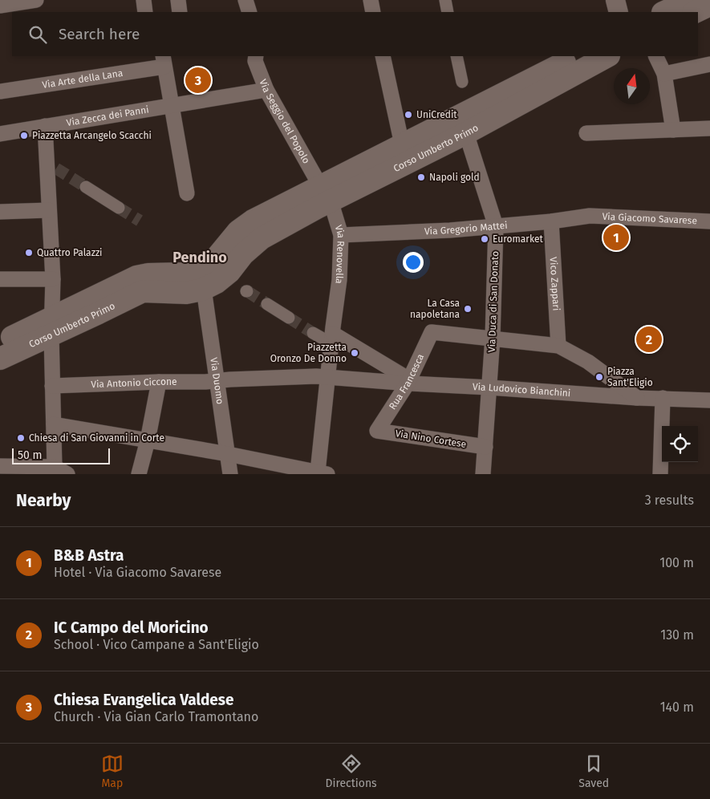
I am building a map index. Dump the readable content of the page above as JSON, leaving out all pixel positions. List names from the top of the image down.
{
  "streets": {
    "main road": ["Corso Umberto Primo"],
    "street": [
      "Via Arte della Lana",
      "Via Zecca dei Panni",
      "Via Seggio del Popolo",
      "Via Giacomo Savarese",
      "Via Gregorio Mattei",
      "Via Renovella",
      "Vico Zappari",
      "Via Duca di San Donato",
      "Via Duomo",
      "Rua Francesca",
      "Via Antonio Ciccone",
      "Via Ludovico Bianchini",
      "Via Nino Cortese"
    ]
  },
  "crossings": [
    ["Via Zecca dei Panni", "Via Seggio del Popolo"],
    ["Via Seggio del Popolo", "Corso Umberto Primo"],
    ["Via Seggio del Popolo", "Via Renovella"],
    ["Corso Umberto Primo", "Via Renovella"],
    ["Corso Umberto Primo", "Via Duca di San Donato"],
    ["Via Giacomo Savarese", "Via Gregorio Mattei"],
    ["Via Gregorio Mattei", "Via Renovella"],
    ["Via Gregorio Mattei", "Vico Zappari"],
    ["Via Gregorio Mattei", "Via Duca di San Donato"],
    ["Via Renovella", "Via Antonio Ciccone"],
    ["Via Renovella", "Via Ludovico Bianchini"],
    ["Via Duca di San Donato", "Rua Francesca"],
    ["Via Duca di San Donato", "Via Ludovico Bianchini"],
    ["Via Duca di San Donato", "Via Nino Cortese"],
    ["Via Duomo", "Via Antonio Ciccone"],
    ["Rua Francesca", "Via Ludovico Bianchini"],
    ["Rua Francesca", "Via Nino Cortese"],
    ["Via Antonio Ciccone", "Via Ludovico Bianchini"]
  ],
  "districts": ["Pendino"],
  "places": [
    "UniCredit",
    "Piazzetta Arcangelo Scacchi",
    "Napoli gold",
    "Euromarket",
    "Quattro Palazzi",
    "La Casa napoletana",
    "Piazzetta Oronzo De Donno",
    "Piazza Sant'Eligio",
    "Chiesa di San Giovanni in Corte"
  ],
  "scale_bar": "50 m",
  "north": "top",
  "page": {
    "search": "Search here",
    "pins": ["3", "1", "2"],
    "scale": "50 m",
    "heading": ["Nearby", "3 results"],
    "list": [
      {
        "mark": "1",
        "name": "B&B Astra",
        "note": "Hotel · Via Giacomo Savarese",
        "value": "100 m"
      },
      {
        "mark": "2",
        "name": "IC Campo del Moricino",
        "note": "School · Vico Campane a Sant'Eligio",
        "value": "130 m"
      },
      {
        "mark": "3",
        "name": "Chiesa Evangelica Valdese",
        "note": "Church · Via Gian Carlo Tramontano",
        "value": "140 m"
      }
    ],
    "nav": ["Map", "Directions", "Saved"]
  }
}
